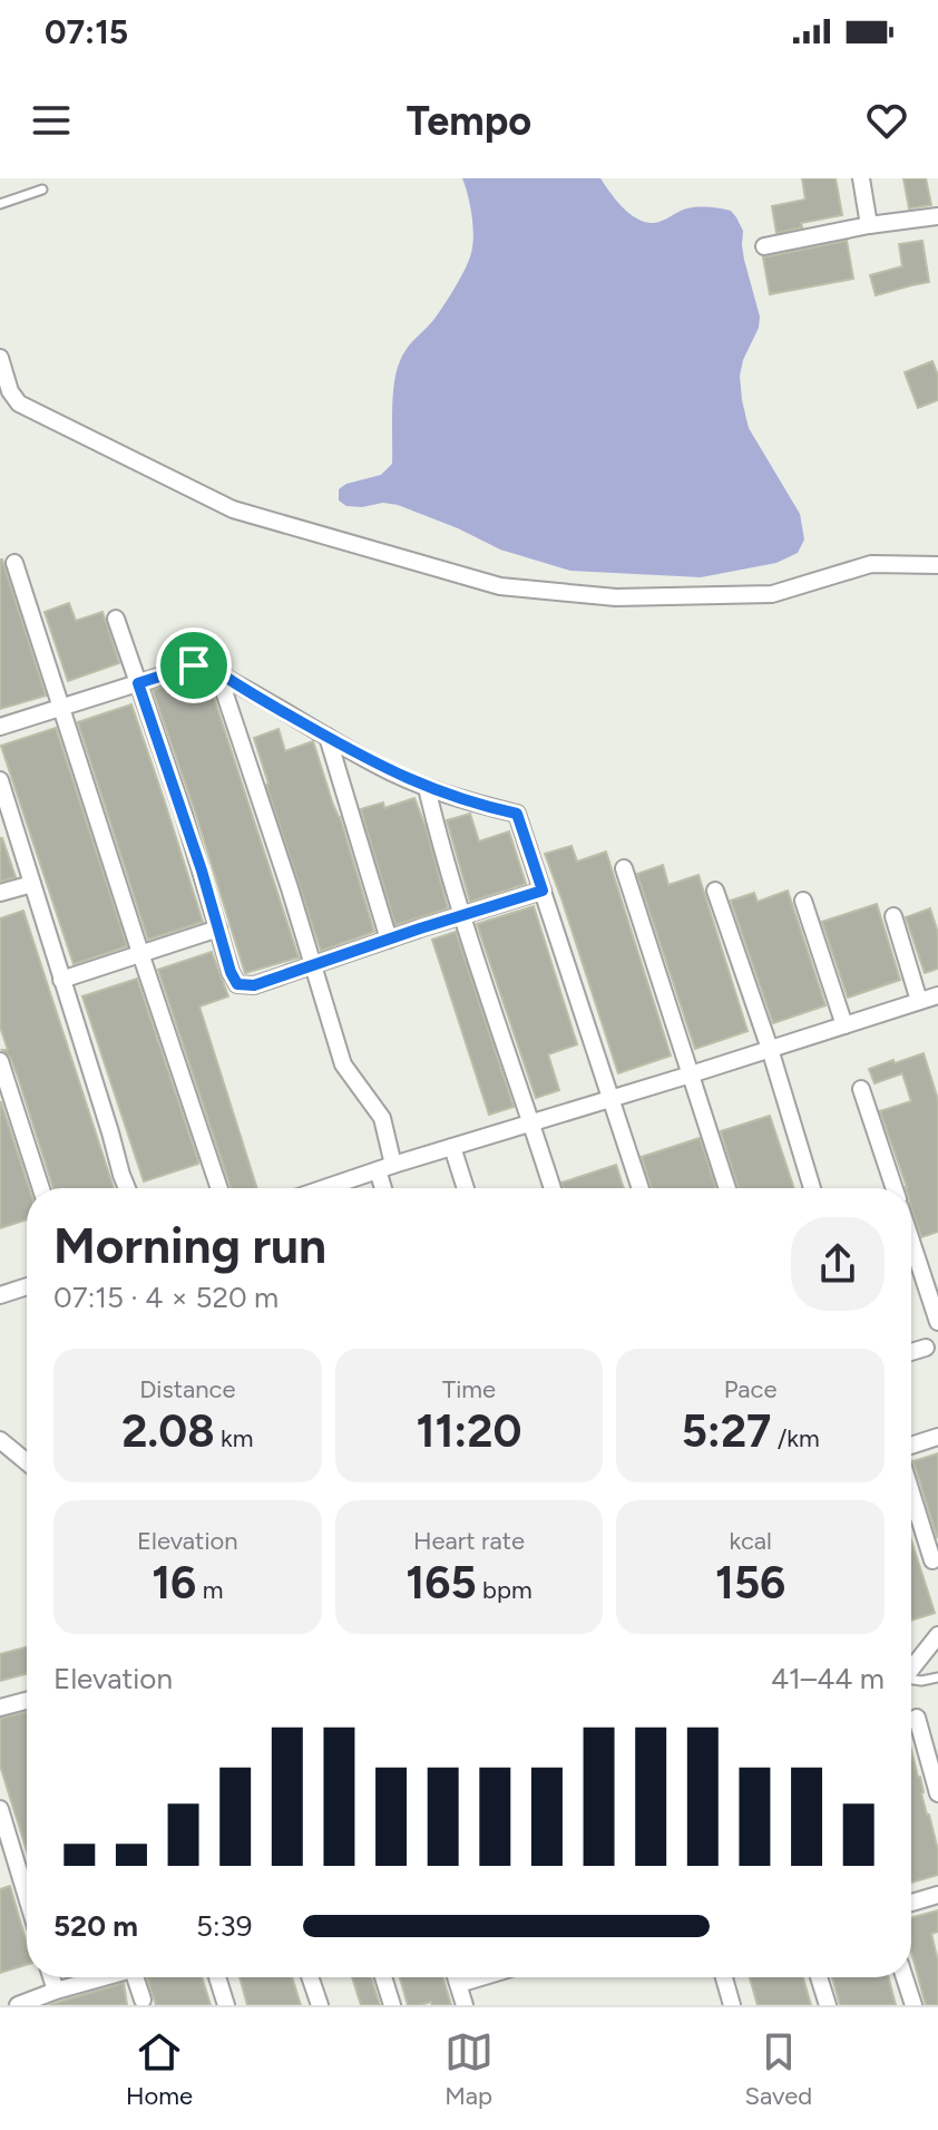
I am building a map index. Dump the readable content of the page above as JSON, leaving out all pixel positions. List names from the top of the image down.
{
  "page": {
    "status": "07:15",
    "header": "Tempo",
    "heading": ["Morning run", "07:15 · 4 × 520 m"],
    "stats": [
      ["Distance", "2.08 km"],
      ["Time", "11:20"],
      ["Pace", "5:27 /km"],
      ["Elevation", "16 m"],
      ["Heart rate", "165 bpm"],
      ["kcal", "156"]
    ],
    "chart": ["Elevation", "41–44 m"],
    "list": [
      {
        "name": "520 m",
        "note": "5:39"
      }
    ],
    "tabs": ["Home", "Map", "Saved"]
  }
}
